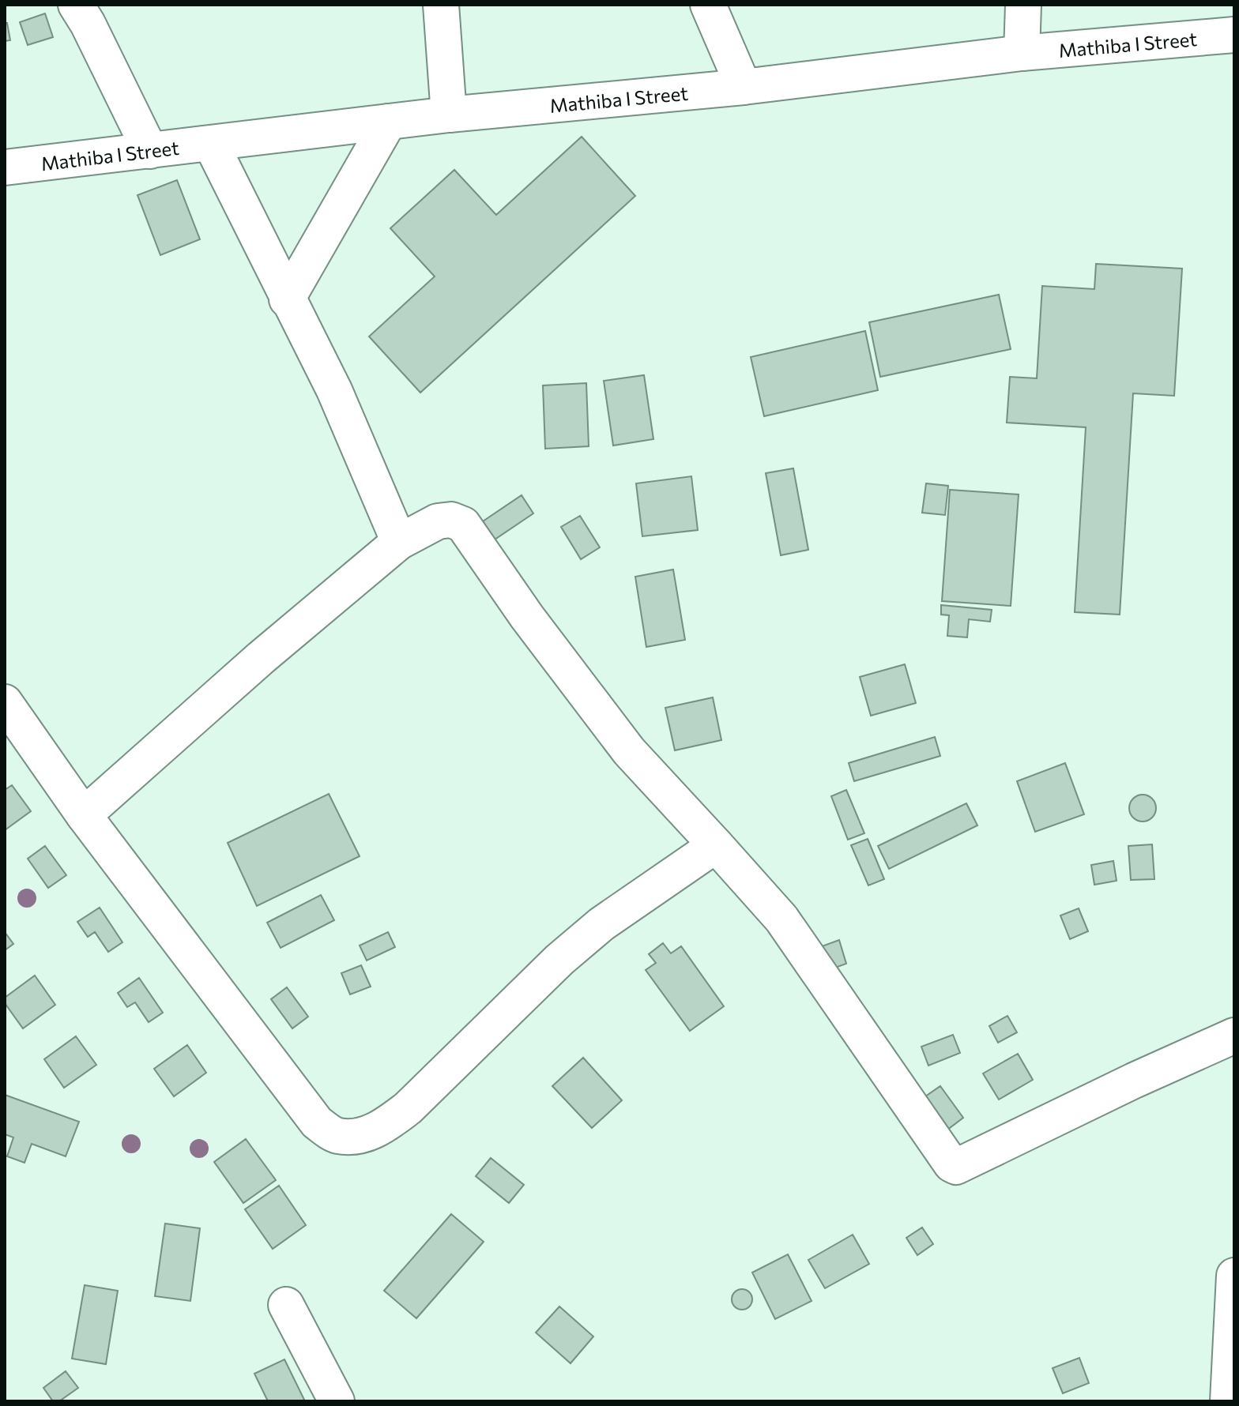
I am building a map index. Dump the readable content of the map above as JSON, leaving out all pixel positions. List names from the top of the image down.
{
  "streets": {
    "main road": ["Mathiba I Street"]
  }
}
